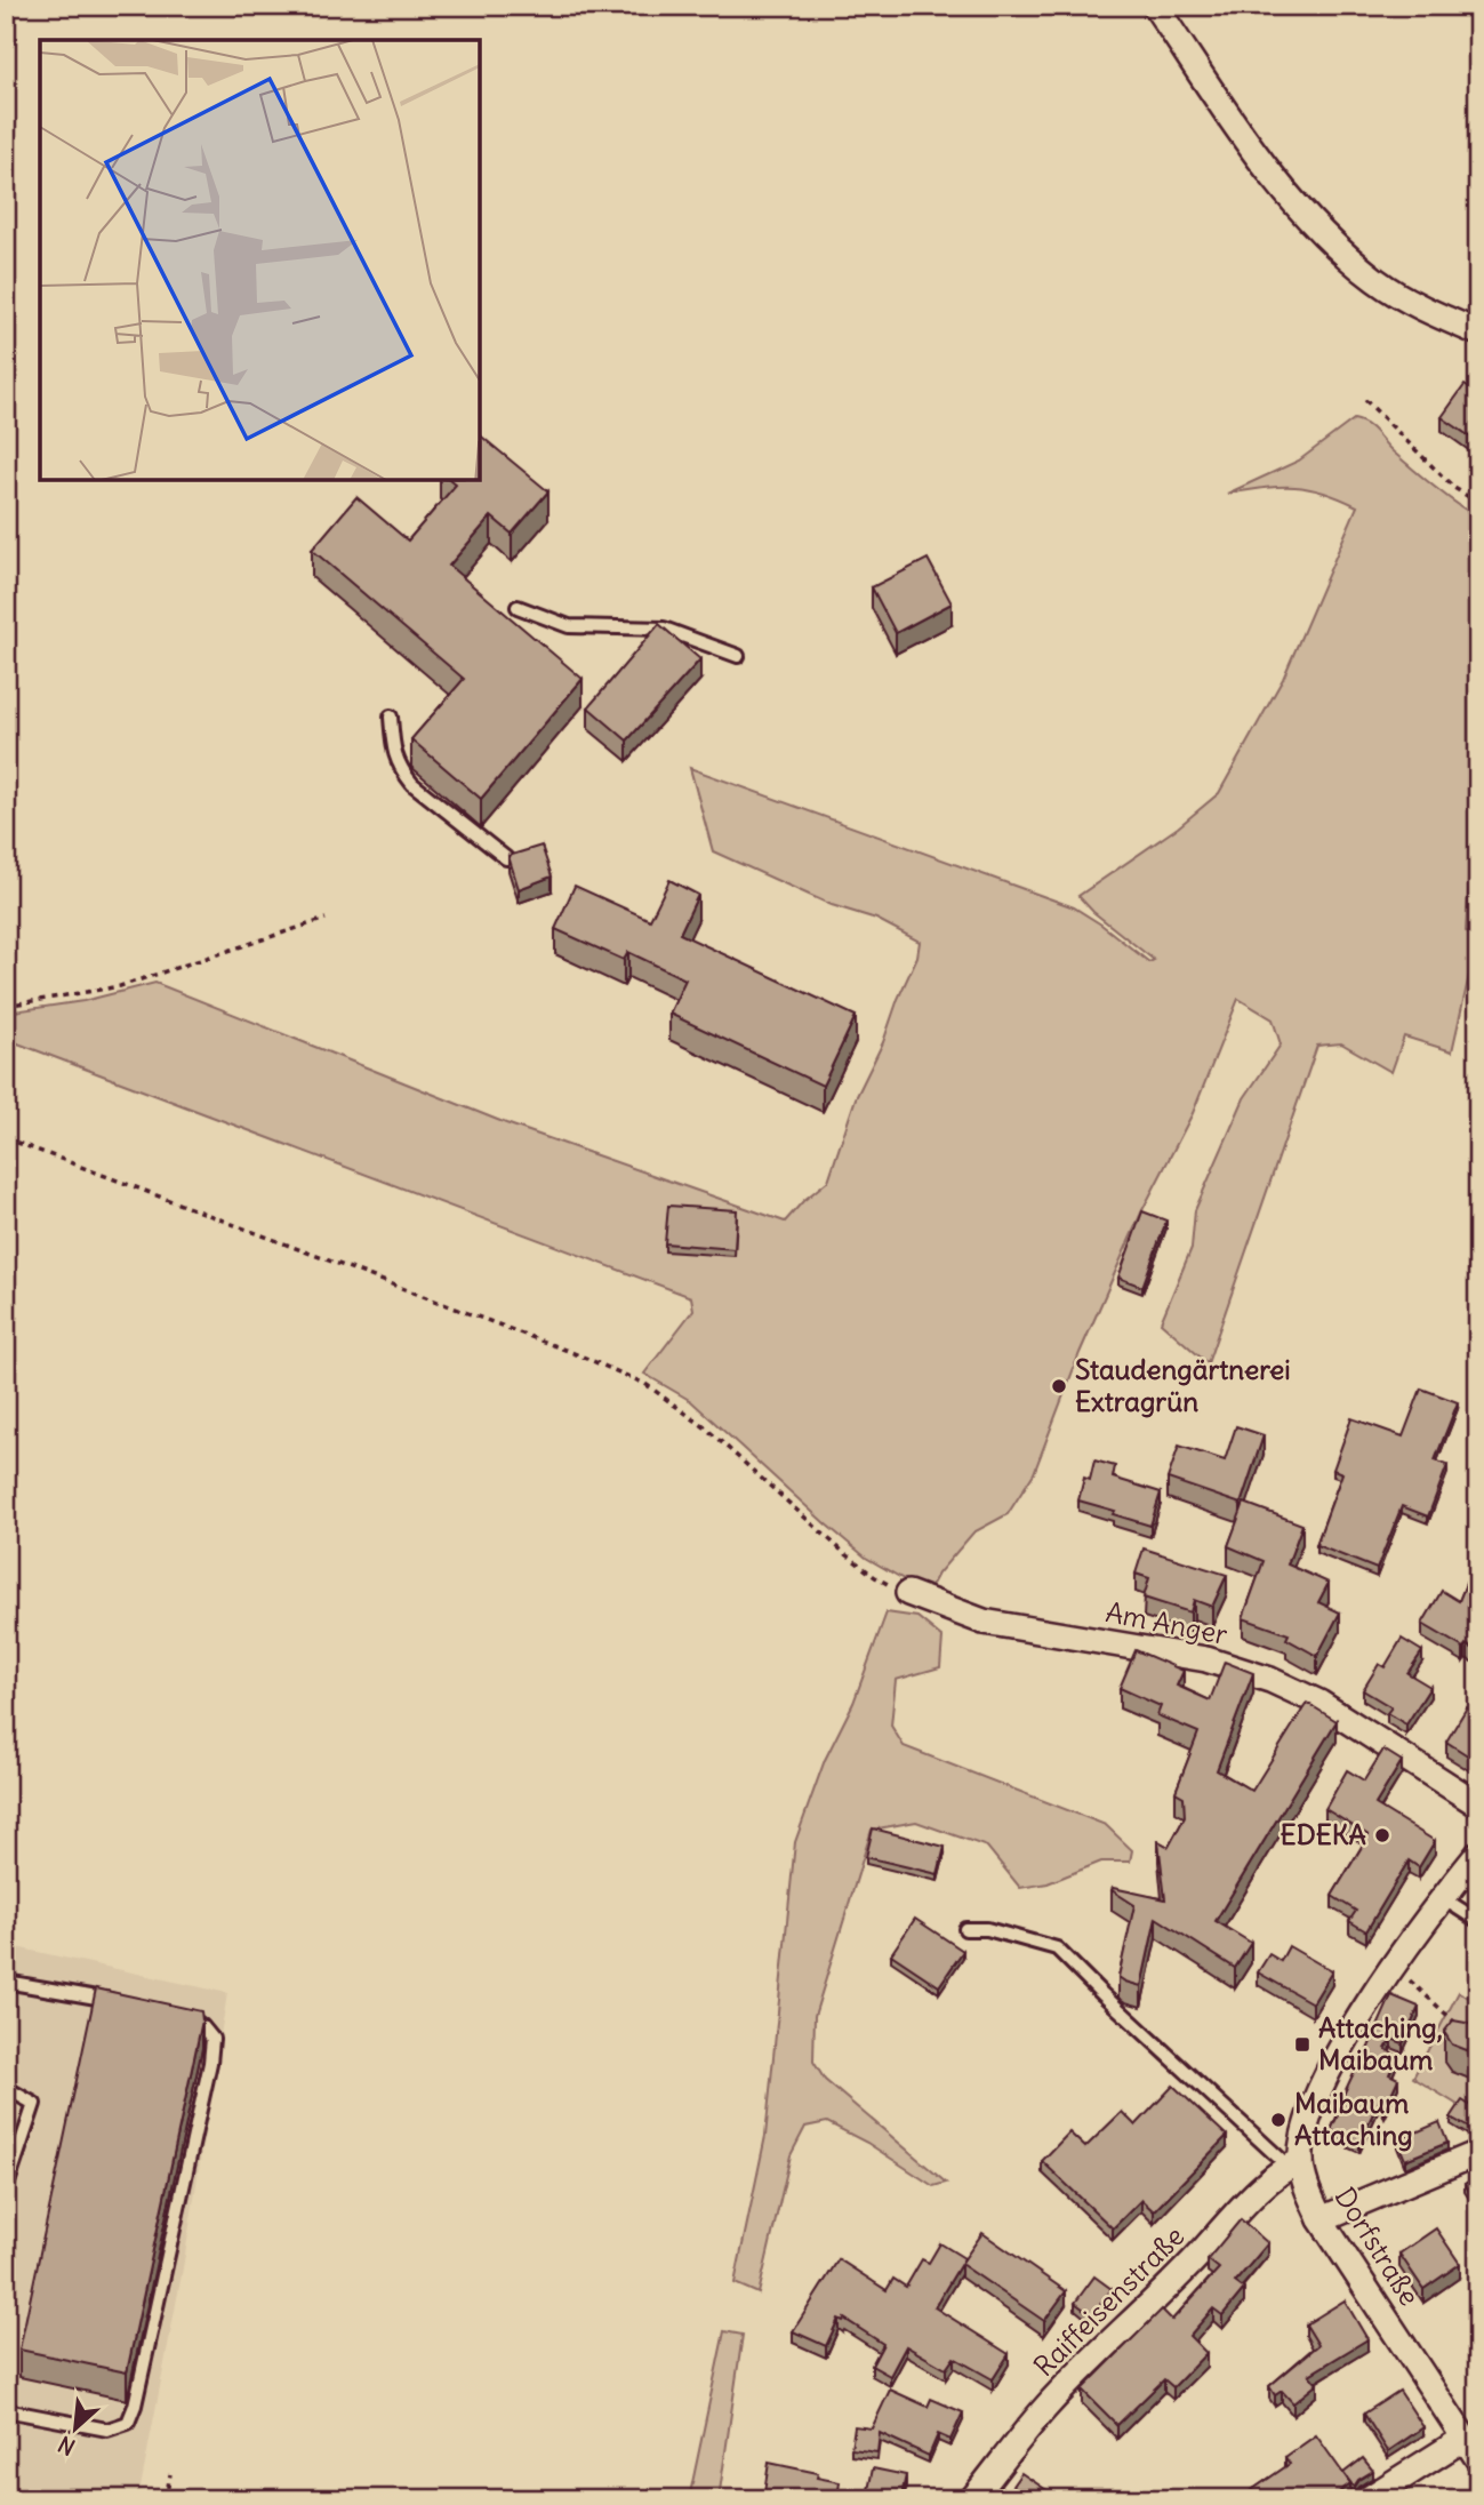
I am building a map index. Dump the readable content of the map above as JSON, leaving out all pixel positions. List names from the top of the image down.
{
  "streets": {
    "street": ["Am Anger", "Dorfstraße", "Raiffeisenstraße"]
  },
  "crossings": [
    ["Dorfstraße", "Raiffeisenstraße"]
  ],
  "places": {
    "other": ["Staudengärtnerei Extragrün", "EDEKA", "Maibaum Attaching"],
    "transit": ["Attaching, Maibaum"]
  },
  "north": "bottom left"
}
